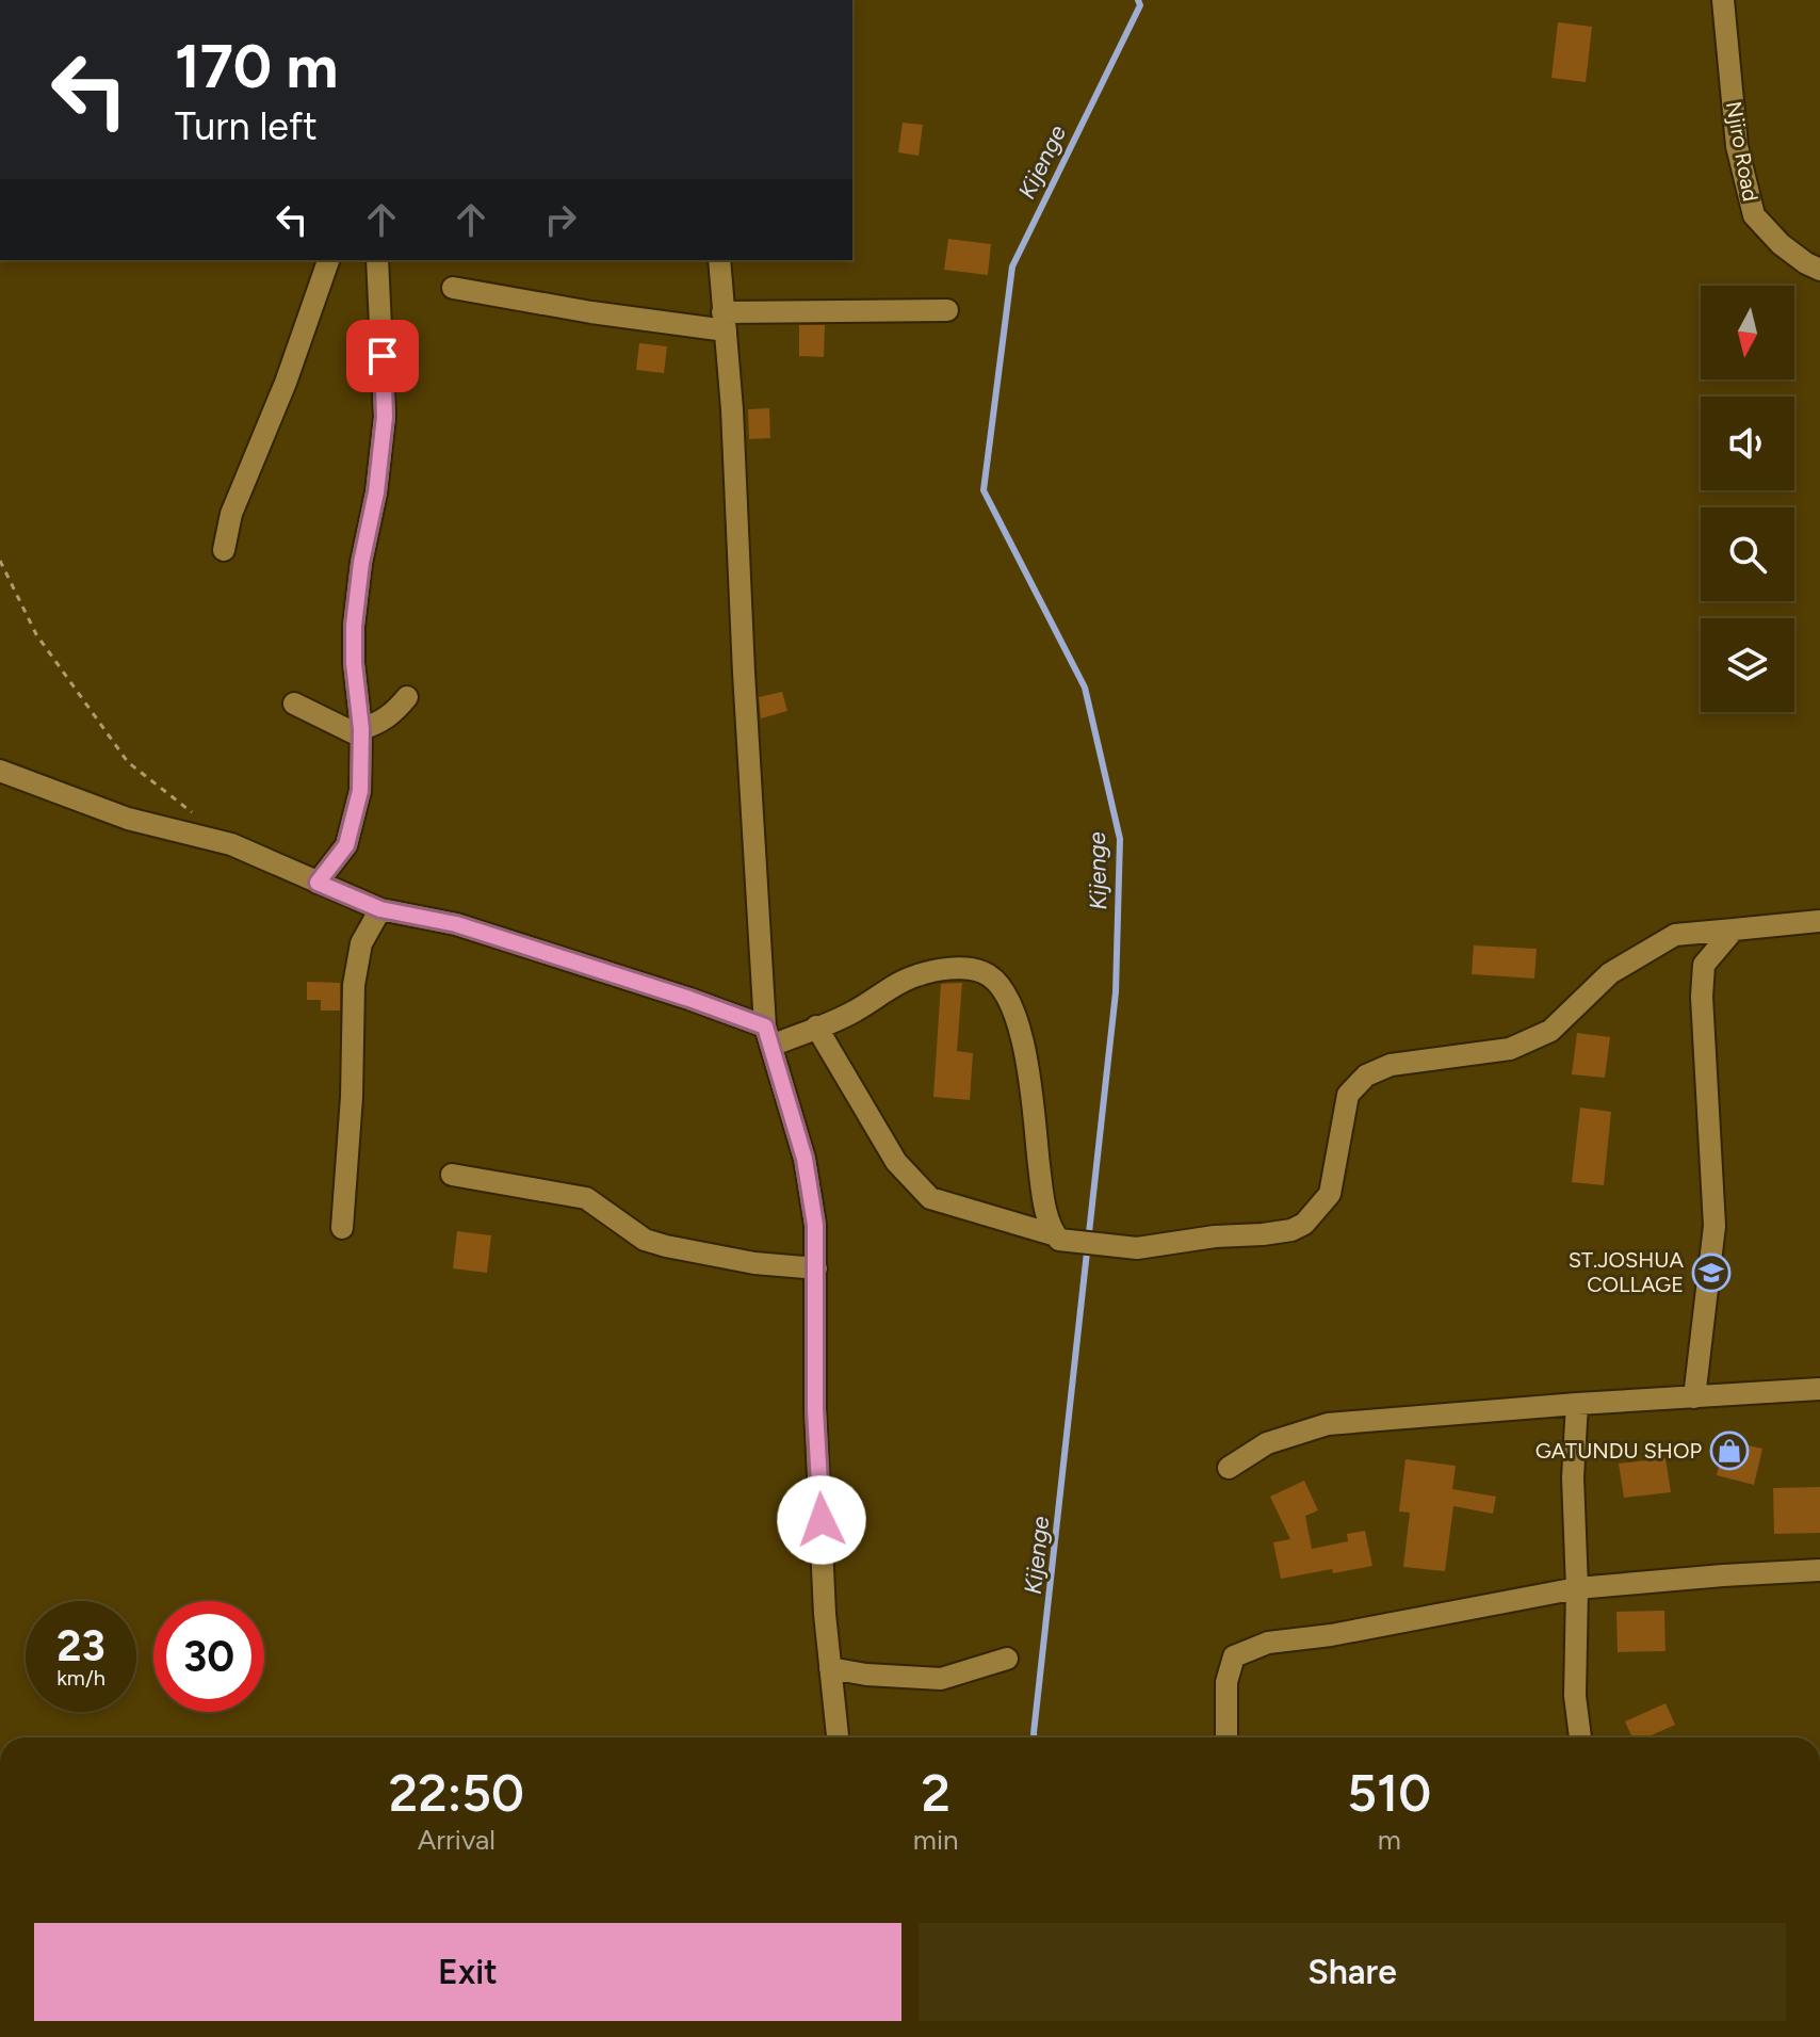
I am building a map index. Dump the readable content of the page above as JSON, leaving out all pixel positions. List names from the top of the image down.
{
  "streets": {
    "street": ["Njiro Road"]
  },
  "water": ["Kijenge"],
  "places": {
    "school or university": ["ST.JOSHUA COLLAGE"],
    "shop": ["GATUNDU SHOP"]
  },
  "north": "bottom",
  "page": {
    "turn": ["170 m", "Turn left"],
    "speed": "23 km/h",
    "limit": "30",
    "eta": [
      "22:50",
      "Arrival",
      "2",
      "min",
      "510",
      "m"
    ],
    "buttons": ["Exit", "Share"]
  }
}
